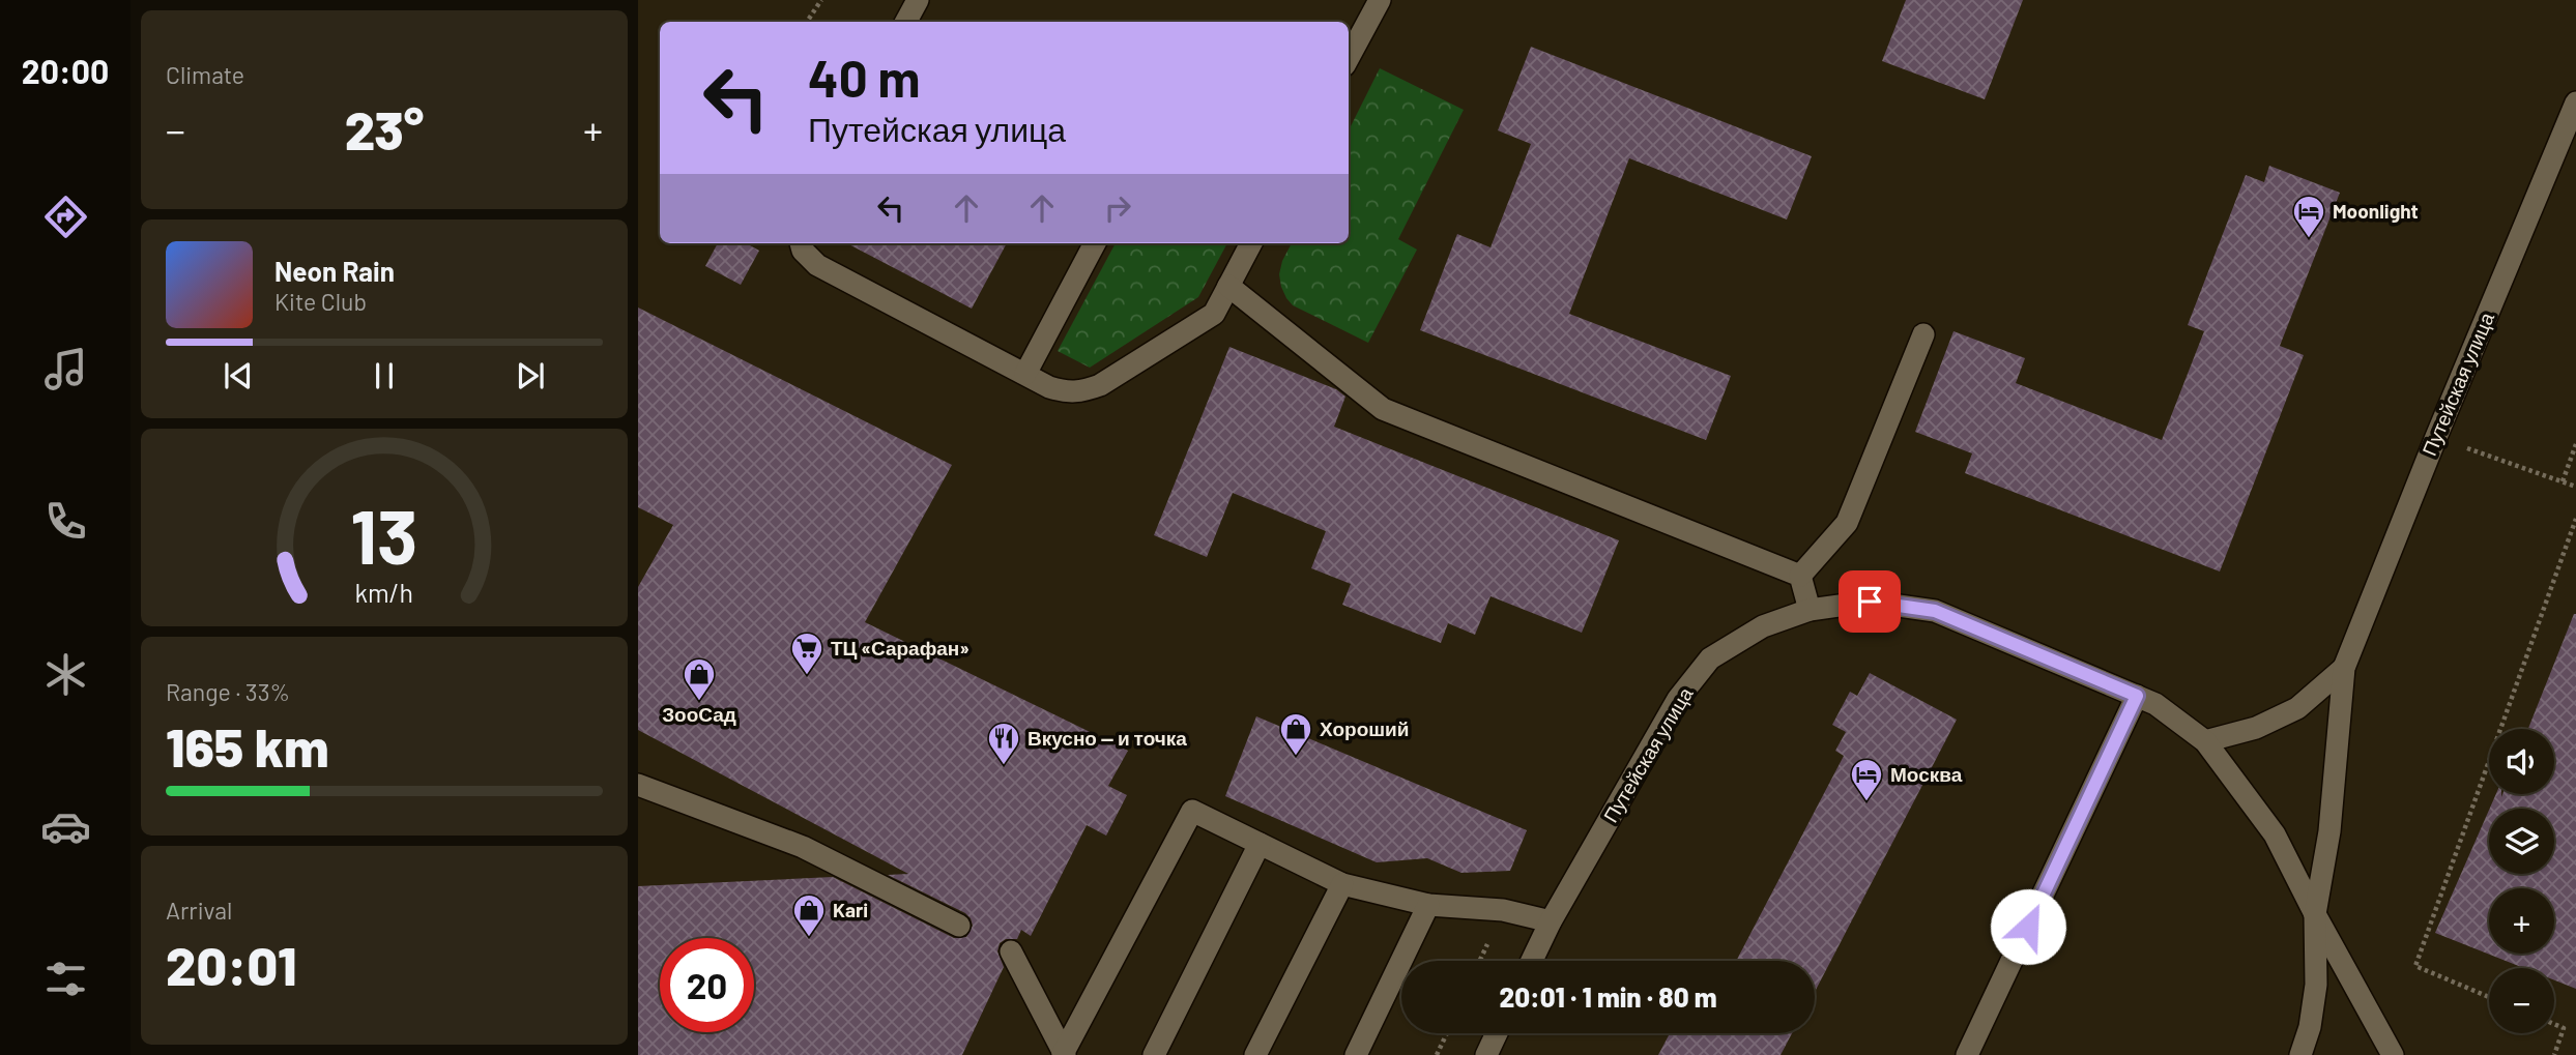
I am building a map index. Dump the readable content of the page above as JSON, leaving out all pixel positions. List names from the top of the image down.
{
  "streets": {
    "street": ["Путейская улица"]
  },
  "places": {
    "hotel": ["Moonlight", "Москва"],
    "supermarket": ["ТЦ «Сарафан»"],
    "shop": ["ЗооСад", "Хороший", "Kari"],
    "restaurant": ["Вкусно — и точка"]
  },
  "page": {
    "tabs": "20:00",
    "tile": [
      "Climate",
      ["Range · 33%", "165 km"],
      ["Arrival", "20:01"]
    ],
    "turn": ["40 m", "Путейская улица"],
    "heat": ["−", "23°", "+"],
    "song": ["Neon Rain", "Kite Club"],
    "map_buttons": ["+", "−"],
    "limit": "20",
    "trip": "20:01 · 1 min · 80 m",
    "gauge": ["13", "km/h"]
  }
}
